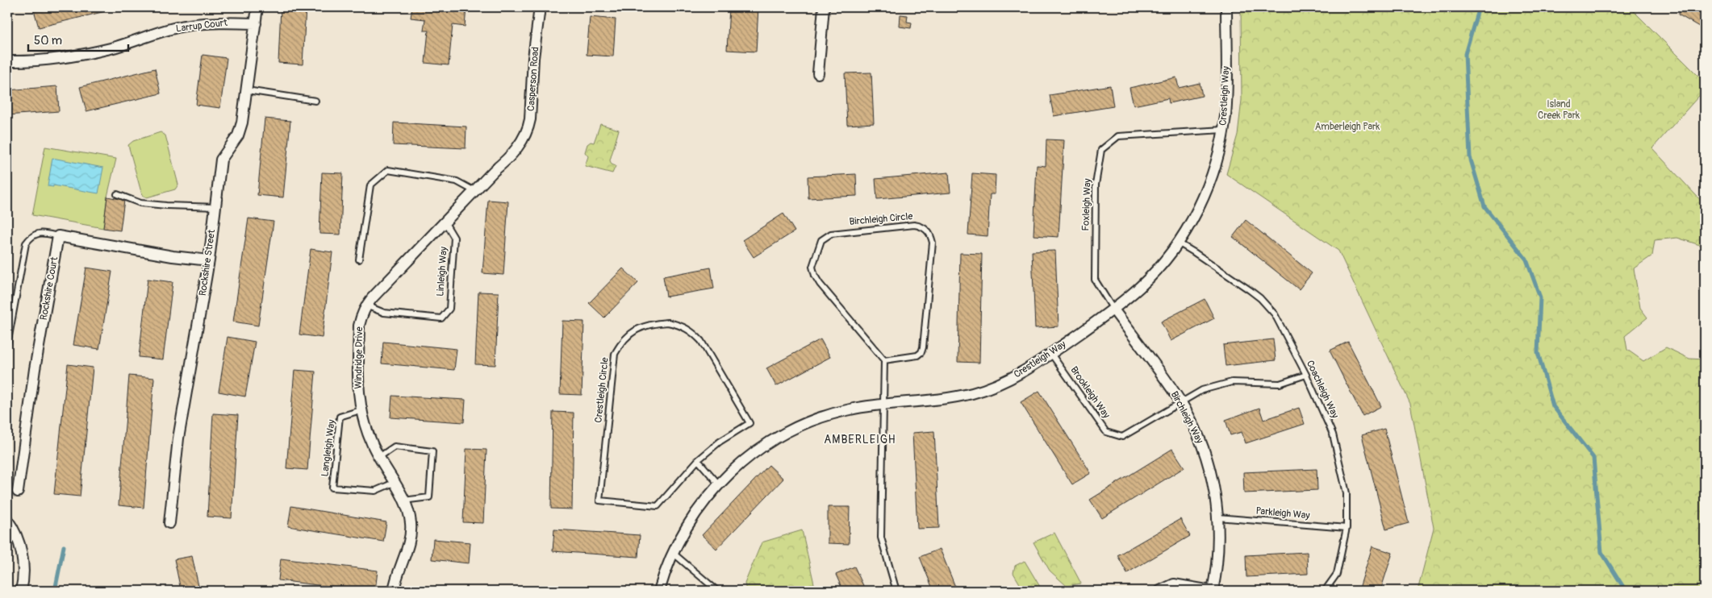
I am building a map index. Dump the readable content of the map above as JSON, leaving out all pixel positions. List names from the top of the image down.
{
  "streets": {
    "street": [
      "Larrup Court",
      "Casperson Road",
      "Crestleigh Way",
      "Rockshire Street",
      "Rockshire Court",
      "Windridge Drive",
      "Birchleigh Way"
    ],
    "lane": [
      "Foxleigh Way",
      "Birchleigh Circle",
      "Linleigh Way",
      "Coachleigh Way",
      "Crestleigh Circle",
      "Brookleigh Way",
      "Langleigh Way",
      "Parkleigh Way"
    ]
  },
  "crossings": [
    ["Larrup Court", "Rockshire Street"],
    ["Casperson Road", "Windridge Drive"],
    ["Crestleigh Way", "Foxleigh Way"],
    ["Crestleigh Way", "Coachleigh Way"],
    ["Crestleigh Way", "Brookleigh Way"],
    ["Crestleigh Way", "Birchleigh Way"],
    ["Foxleigh Way", "Birchleigh Way"],
    ["Linleigh Way", "Windridge Drive"],
    ["Windridge Drive", "Langleigh Way"],
    ["Coachleigh Way", "Brookleigh Way"],
    ["Coachleigh Way", "Parkleigh Way"],
    ["Brookleigh Way", "Birchleigh Way"],
    ["Birchleigh Way", "Parkleigh Way"]
  ],
  "districts": ["AMBERLEIGH"],
  "parks": ["Island Creek Park", "Amberleigh Park"],
  "scale_bar": "50 m"
}
